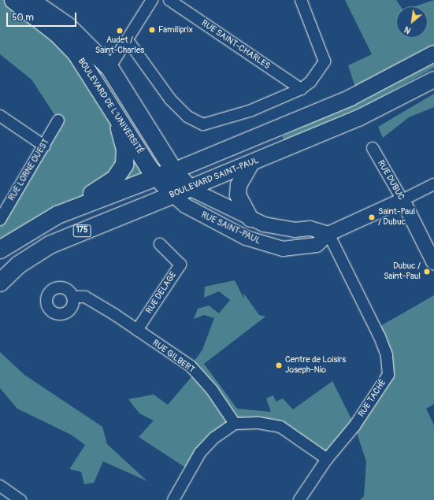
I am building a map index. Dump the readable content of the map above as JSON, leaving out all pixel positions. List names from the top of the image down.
{
  "streets": {
    "main road": ["BOULEVARD DE L'UNIVERSITÉ", "BOULEVARD SAINT-PAUL", "175"],
    "street": [
      "RUE SAINT-CHARLES",
      "RUE LORNE OUEST",
      "RUE DUBUC",
      "RUE SAINT-PAUL",
      "RUE DELAGE",
      "RUE GILBERT",
      "RUE TACHÉ"
    ]
  },
  "crossings": [
    ["BOULEVARD DE L'UNIVERSITÉ", "BOULEVARD SAINT-PAUL"],
    ["BOULEVARD DE L'UNIVERSITÉ", "RUE SAINT-PAUL"],
    ["BOULEVARD SAINT-PAUL", "RUE SAINT-PAUL"],
    ["RUE DUBUC", "RUE SAINT-PAUL"],
    ["RUE SAINT-PAUL", "RUE TACHÉ"],
    ["RUE DELAGE", "RUE GILBERT"]
  ],
  "places": [
    "Familiprix",
    "Audet / Saint-Charles",
    "Saint-Paul / Dubuc",
    "Dubuc / Saint-Paul",
    "Centre de Loisirs Joseph-Nio"
  ],
  "scale_bar": "50 m",
  "north": "bottom left"
}
